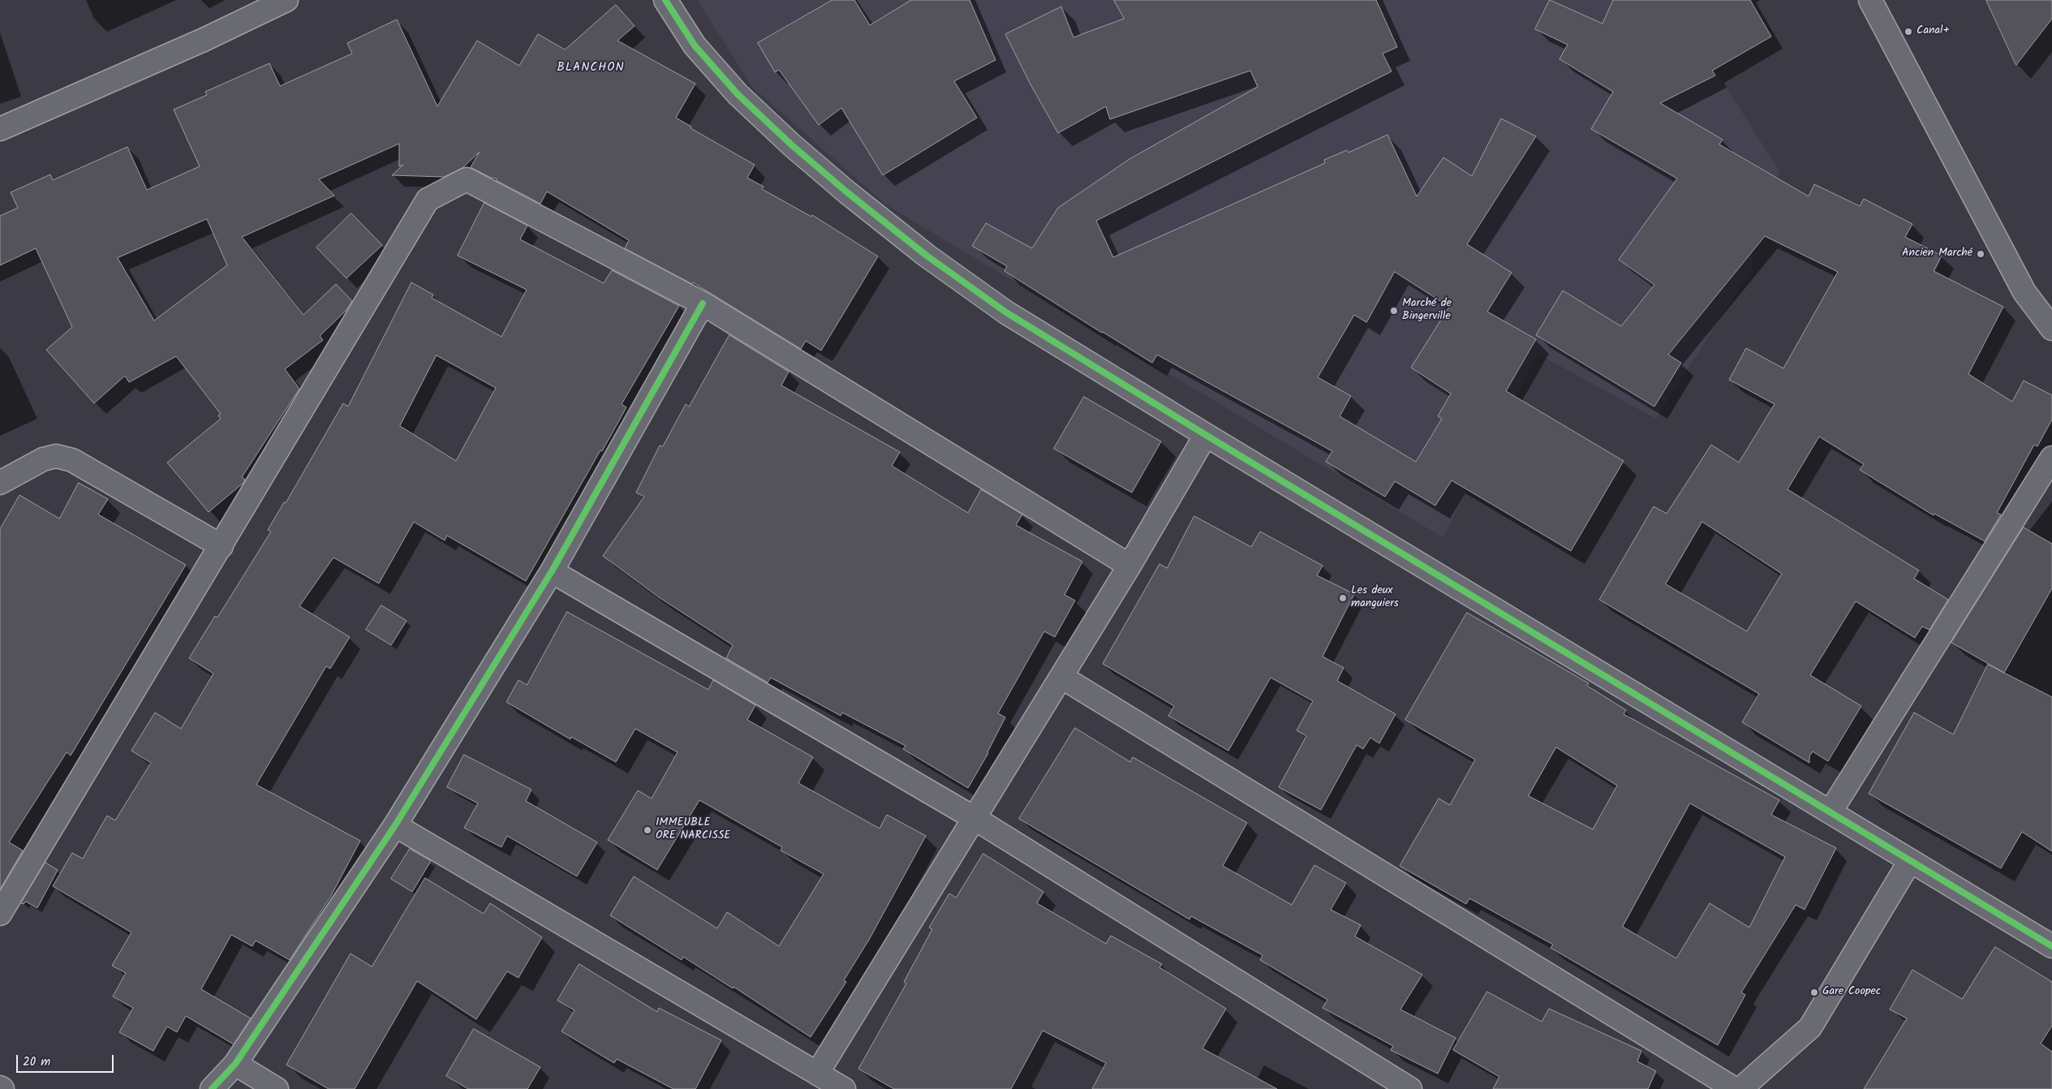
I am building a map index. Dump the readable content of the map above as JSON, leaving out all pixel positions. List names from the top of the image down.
{
  "districts": ["BLANCHON"],
  "places": [
    "Canal+",
    "Ancien Marché",
    "Marché de Bingerville",
    "Les deux manguiers",
    "IMMEUBLE ORE NARCISSE",
    "Gare Coopec"
  ],
  "scale_bar": "20 m"
}
